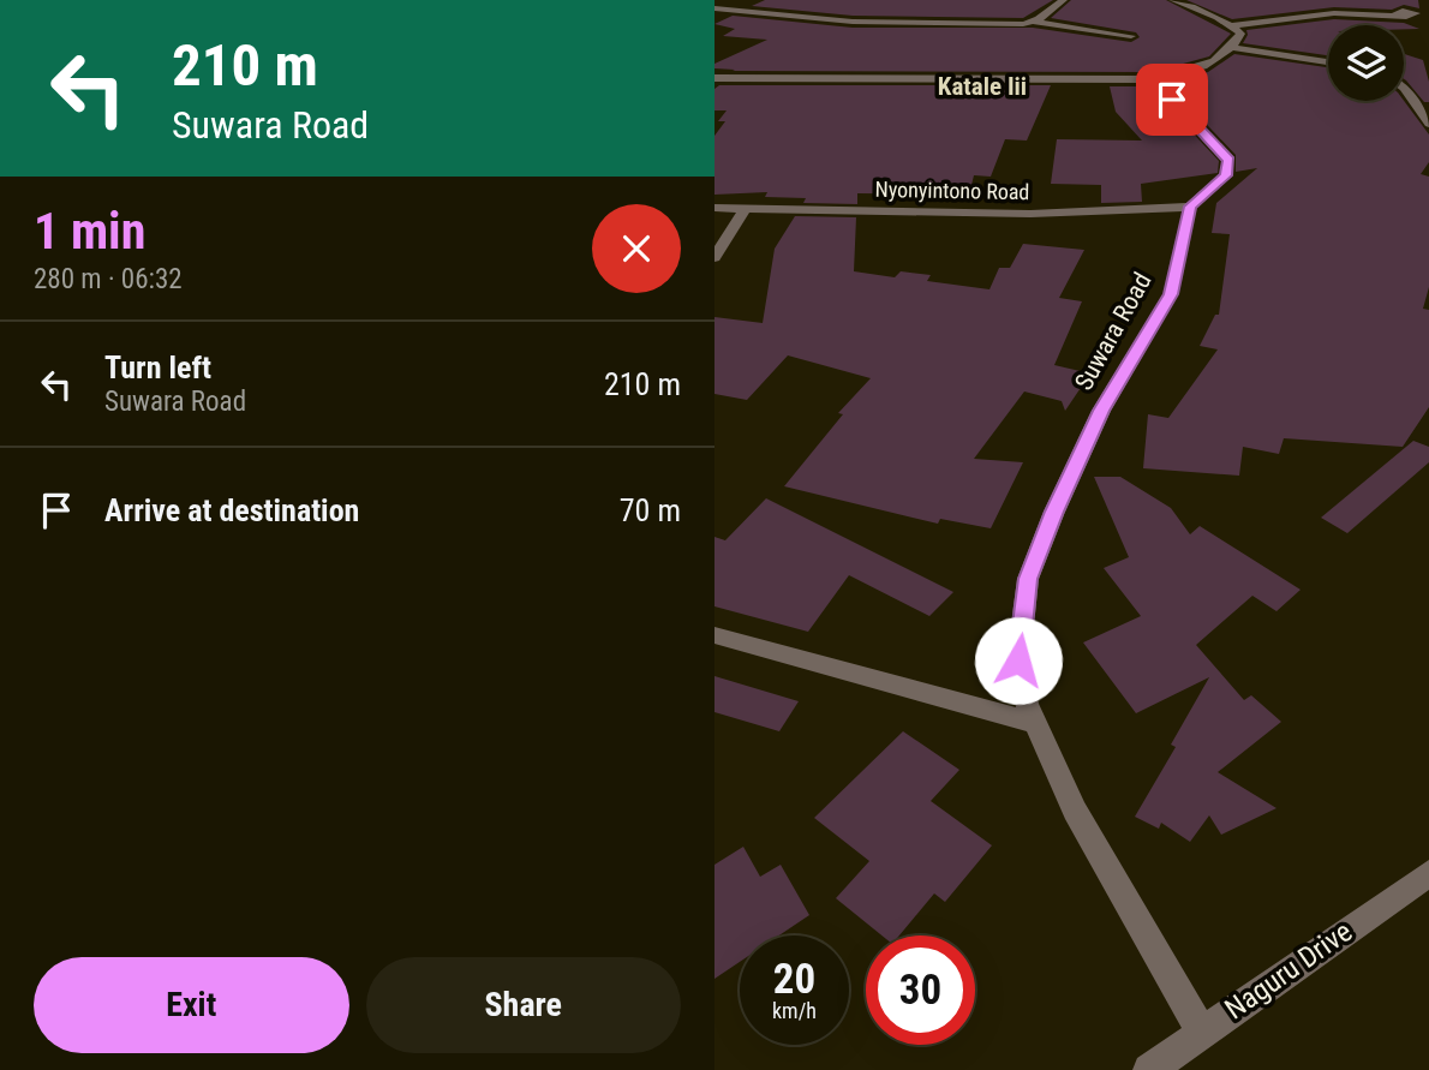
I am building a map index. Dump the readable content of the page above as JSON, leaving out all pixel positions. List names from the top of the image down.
{
  "streets": {
    "street": ["Nyonyintono Road", "Suwara Road", "Naguru Drive"]
  },
  "crossings": [
    ["Nyonyintono Road", "Suwara Road"],
    ["Suwara Road", "Naguru Drive"]
  ],
  "districts": ["Katale Iii"],
  "page": {
    "turn": ["210 m", "Suwara Road"],
    "heading": ["1 min", "280 m · 06:32"],
    "list": [
      {
        "name": "Turn left",
        "note": "Suwara Road",
        "value": "210 m"
      },
      {
        "name": "Arrive at destination",
        "value": "70 m"
      }
    ],
    "speed": "20 km/h",
    "limit": "30",
    "buttons": ["Exit", "Share"]
  }
}
